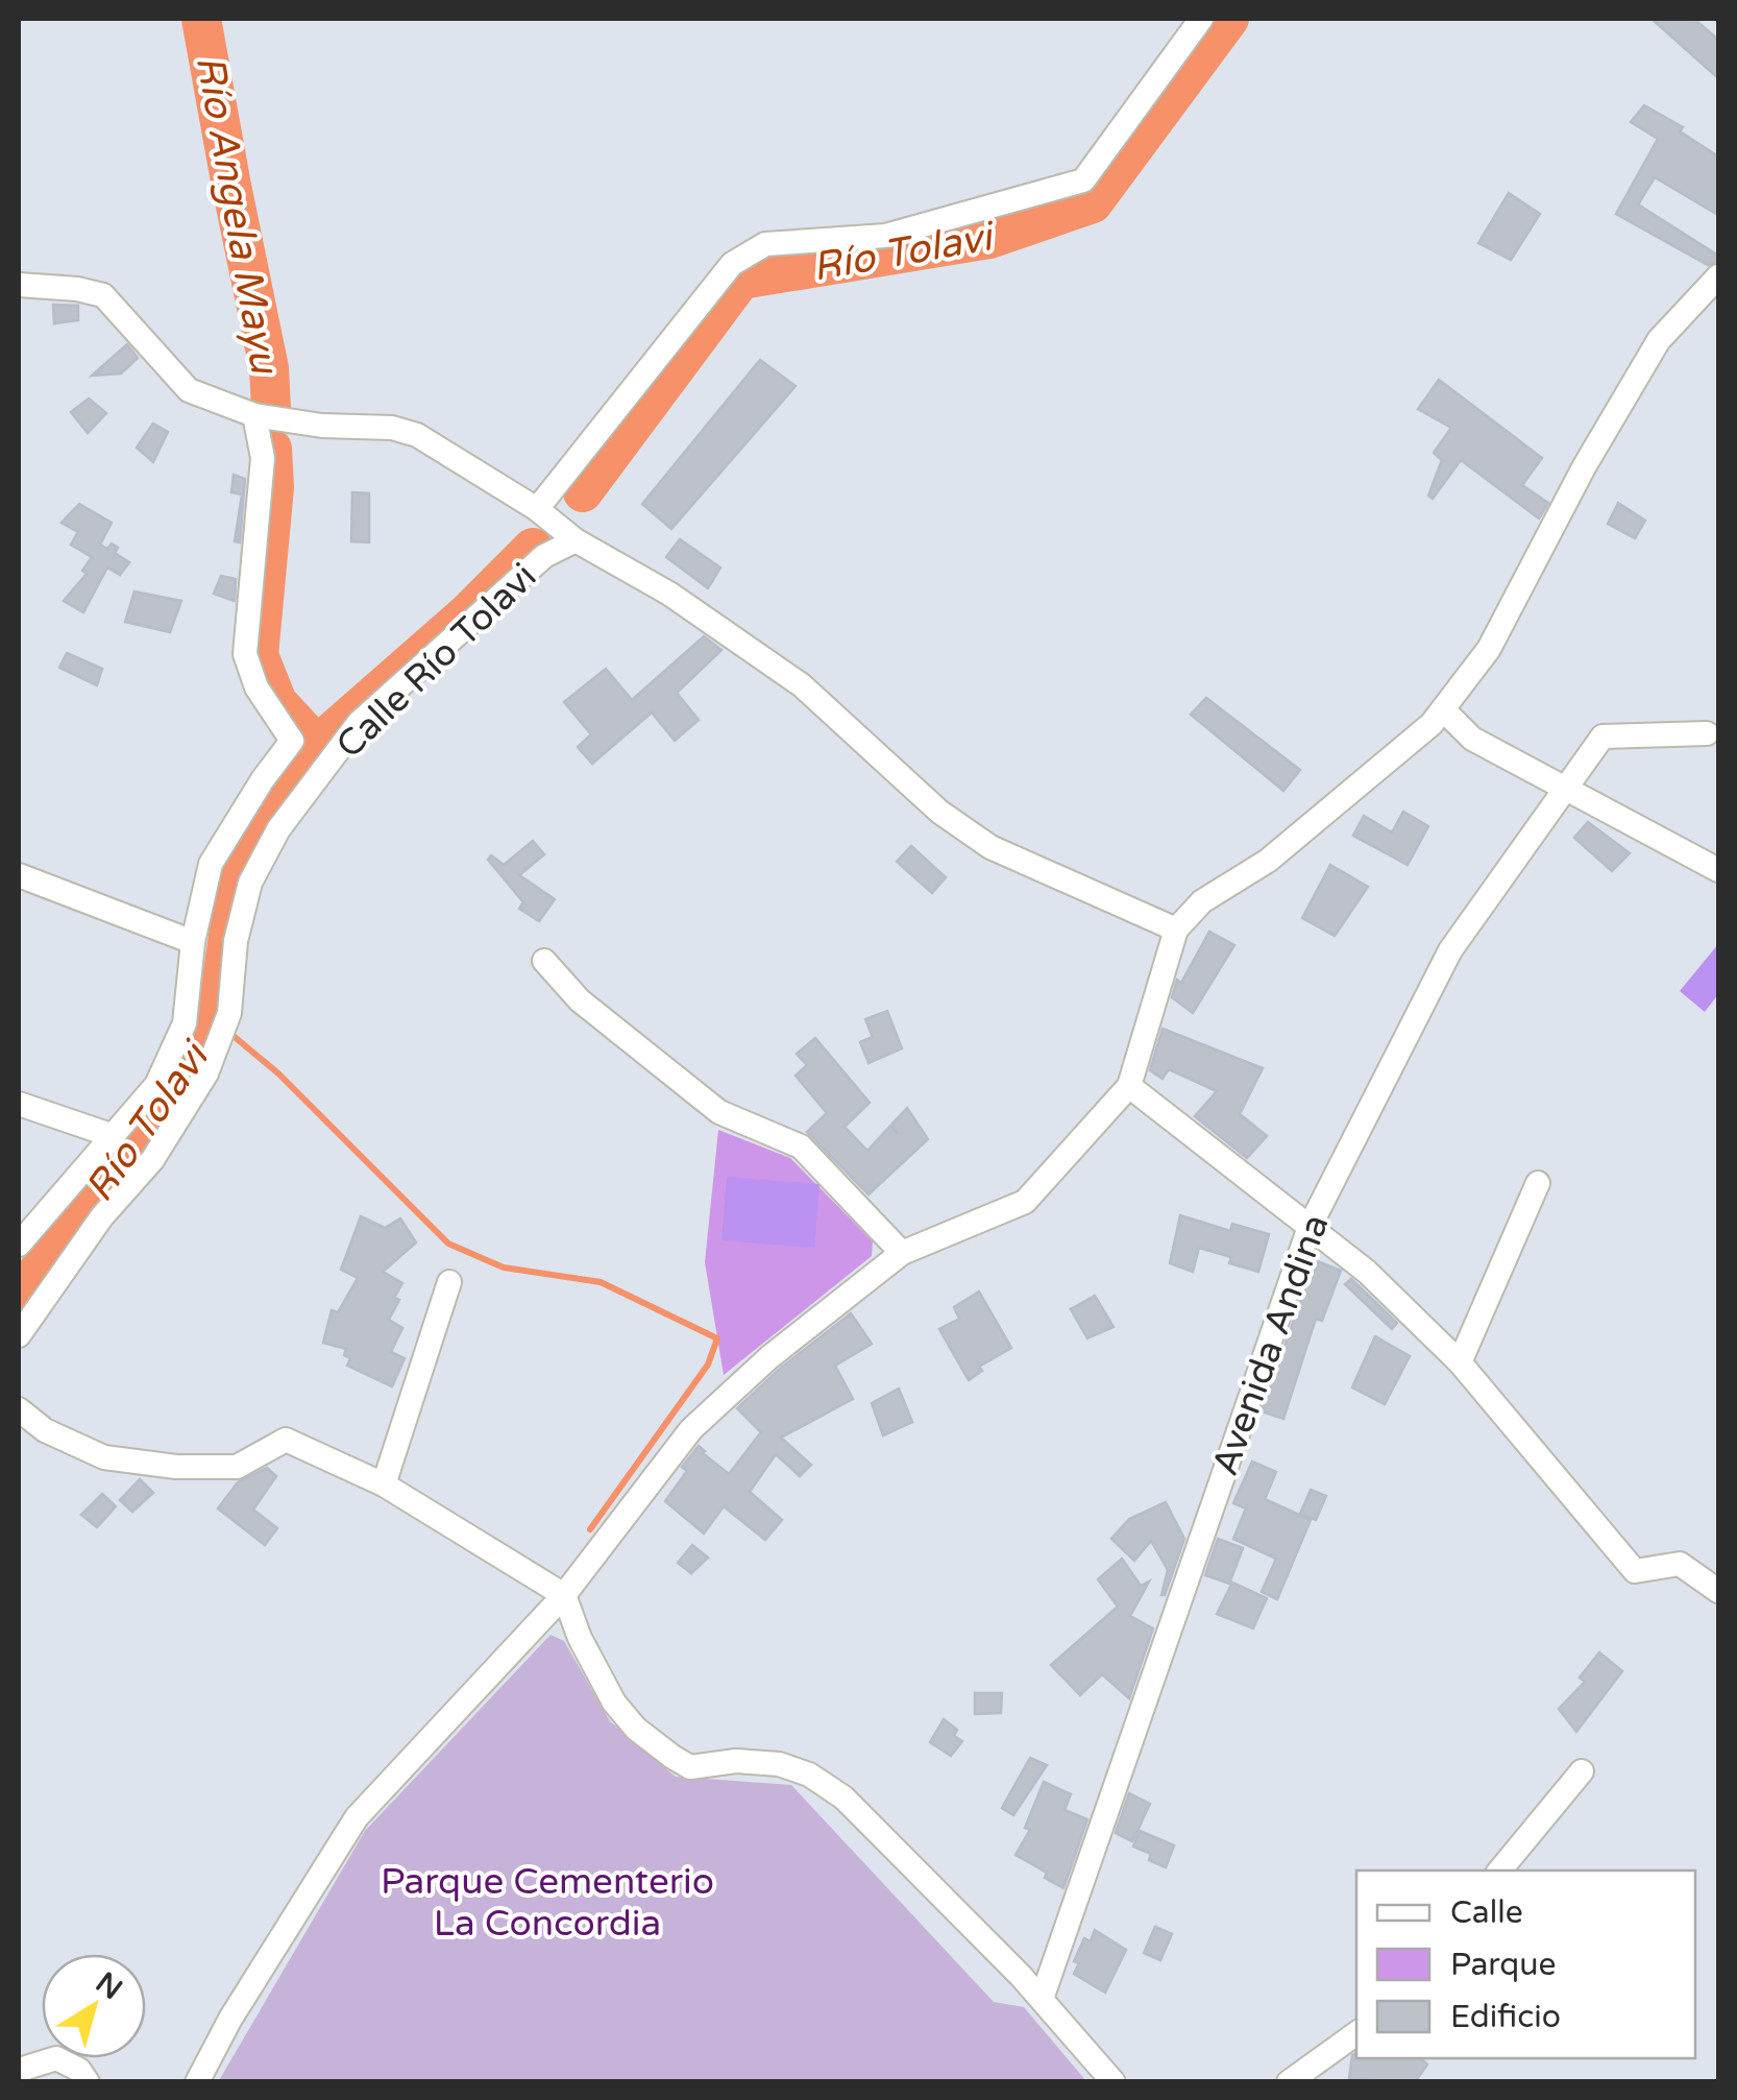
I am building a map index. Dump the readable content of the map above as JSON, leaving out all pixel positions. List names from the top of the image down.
{
  "streets": {
    "street": ["Calle Río Tolavi", "Avenida Andina"]
  },
  "water": ["Río Angela Mayu", "Río Tolavi"],
  "parks": ["Parque Cementerio La Concordia"],
  "legend": ["Calle", "Parque", "Edificio"],
  "north": "top right"
}
